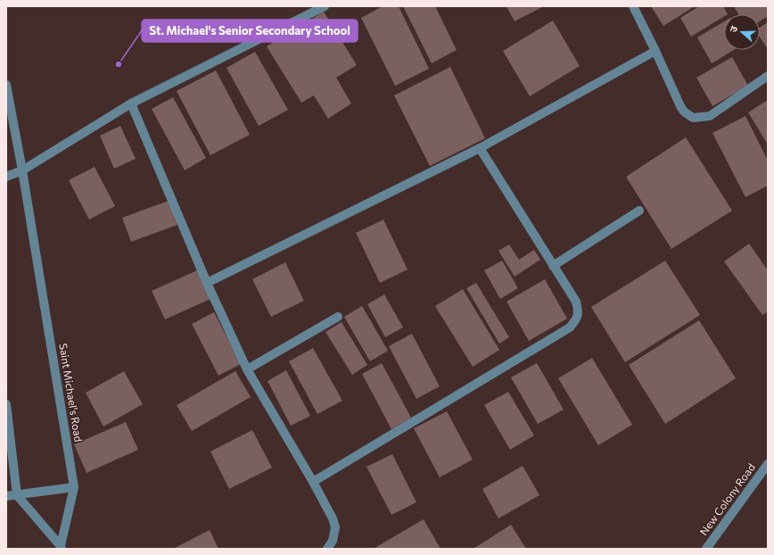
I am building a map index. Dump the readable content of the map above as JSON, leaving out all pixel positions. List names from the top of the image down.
{
  "streets": {
    "street": ["Saint Michael's Road", "New Colony Road"]
  },
  "places": ["St. Michael's Senior Secondary School"],
  "north": "left"
}
